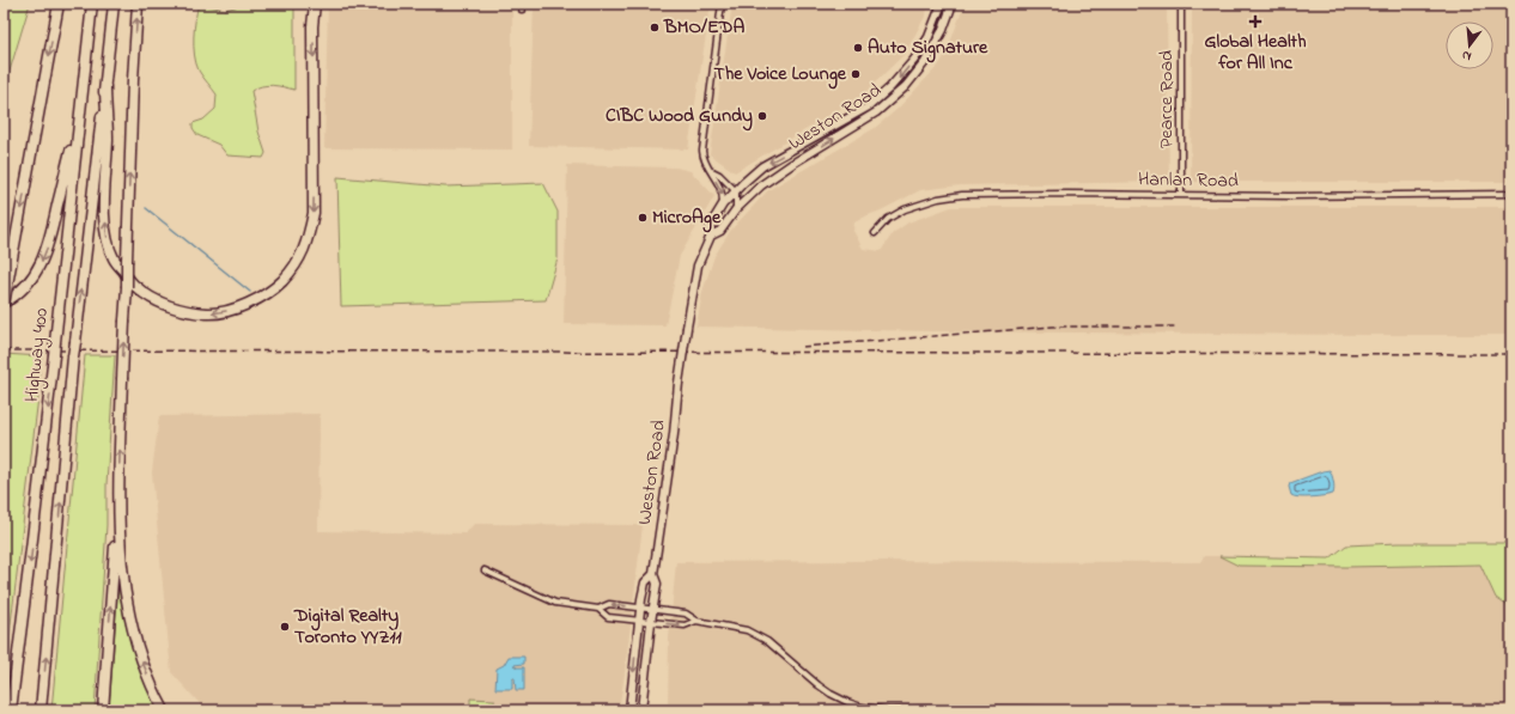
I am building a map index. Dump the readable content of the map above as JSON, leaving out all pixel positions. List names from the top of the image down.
{
  "streets": {
    "highway": ["Highway 400"],
    "main road": ["Weston Road"],
    "street": ["Pearce Road", "Hanlan Road"]
  },
  "crossings": [
    ["Pearce Road", "Hanlan Road"]
  ],
  "places": {
    "health": ["Global Health for All Inc"],
    "other": [
      "BMO/EDA",
      "Auto Signature",
      "The Voice Lounge",
      "CIBC Wood Gundy",
      "MicroAge",
      "Digital Realty Toronto YYZ11"
    ]
  },
  "north": "bottom"
}
